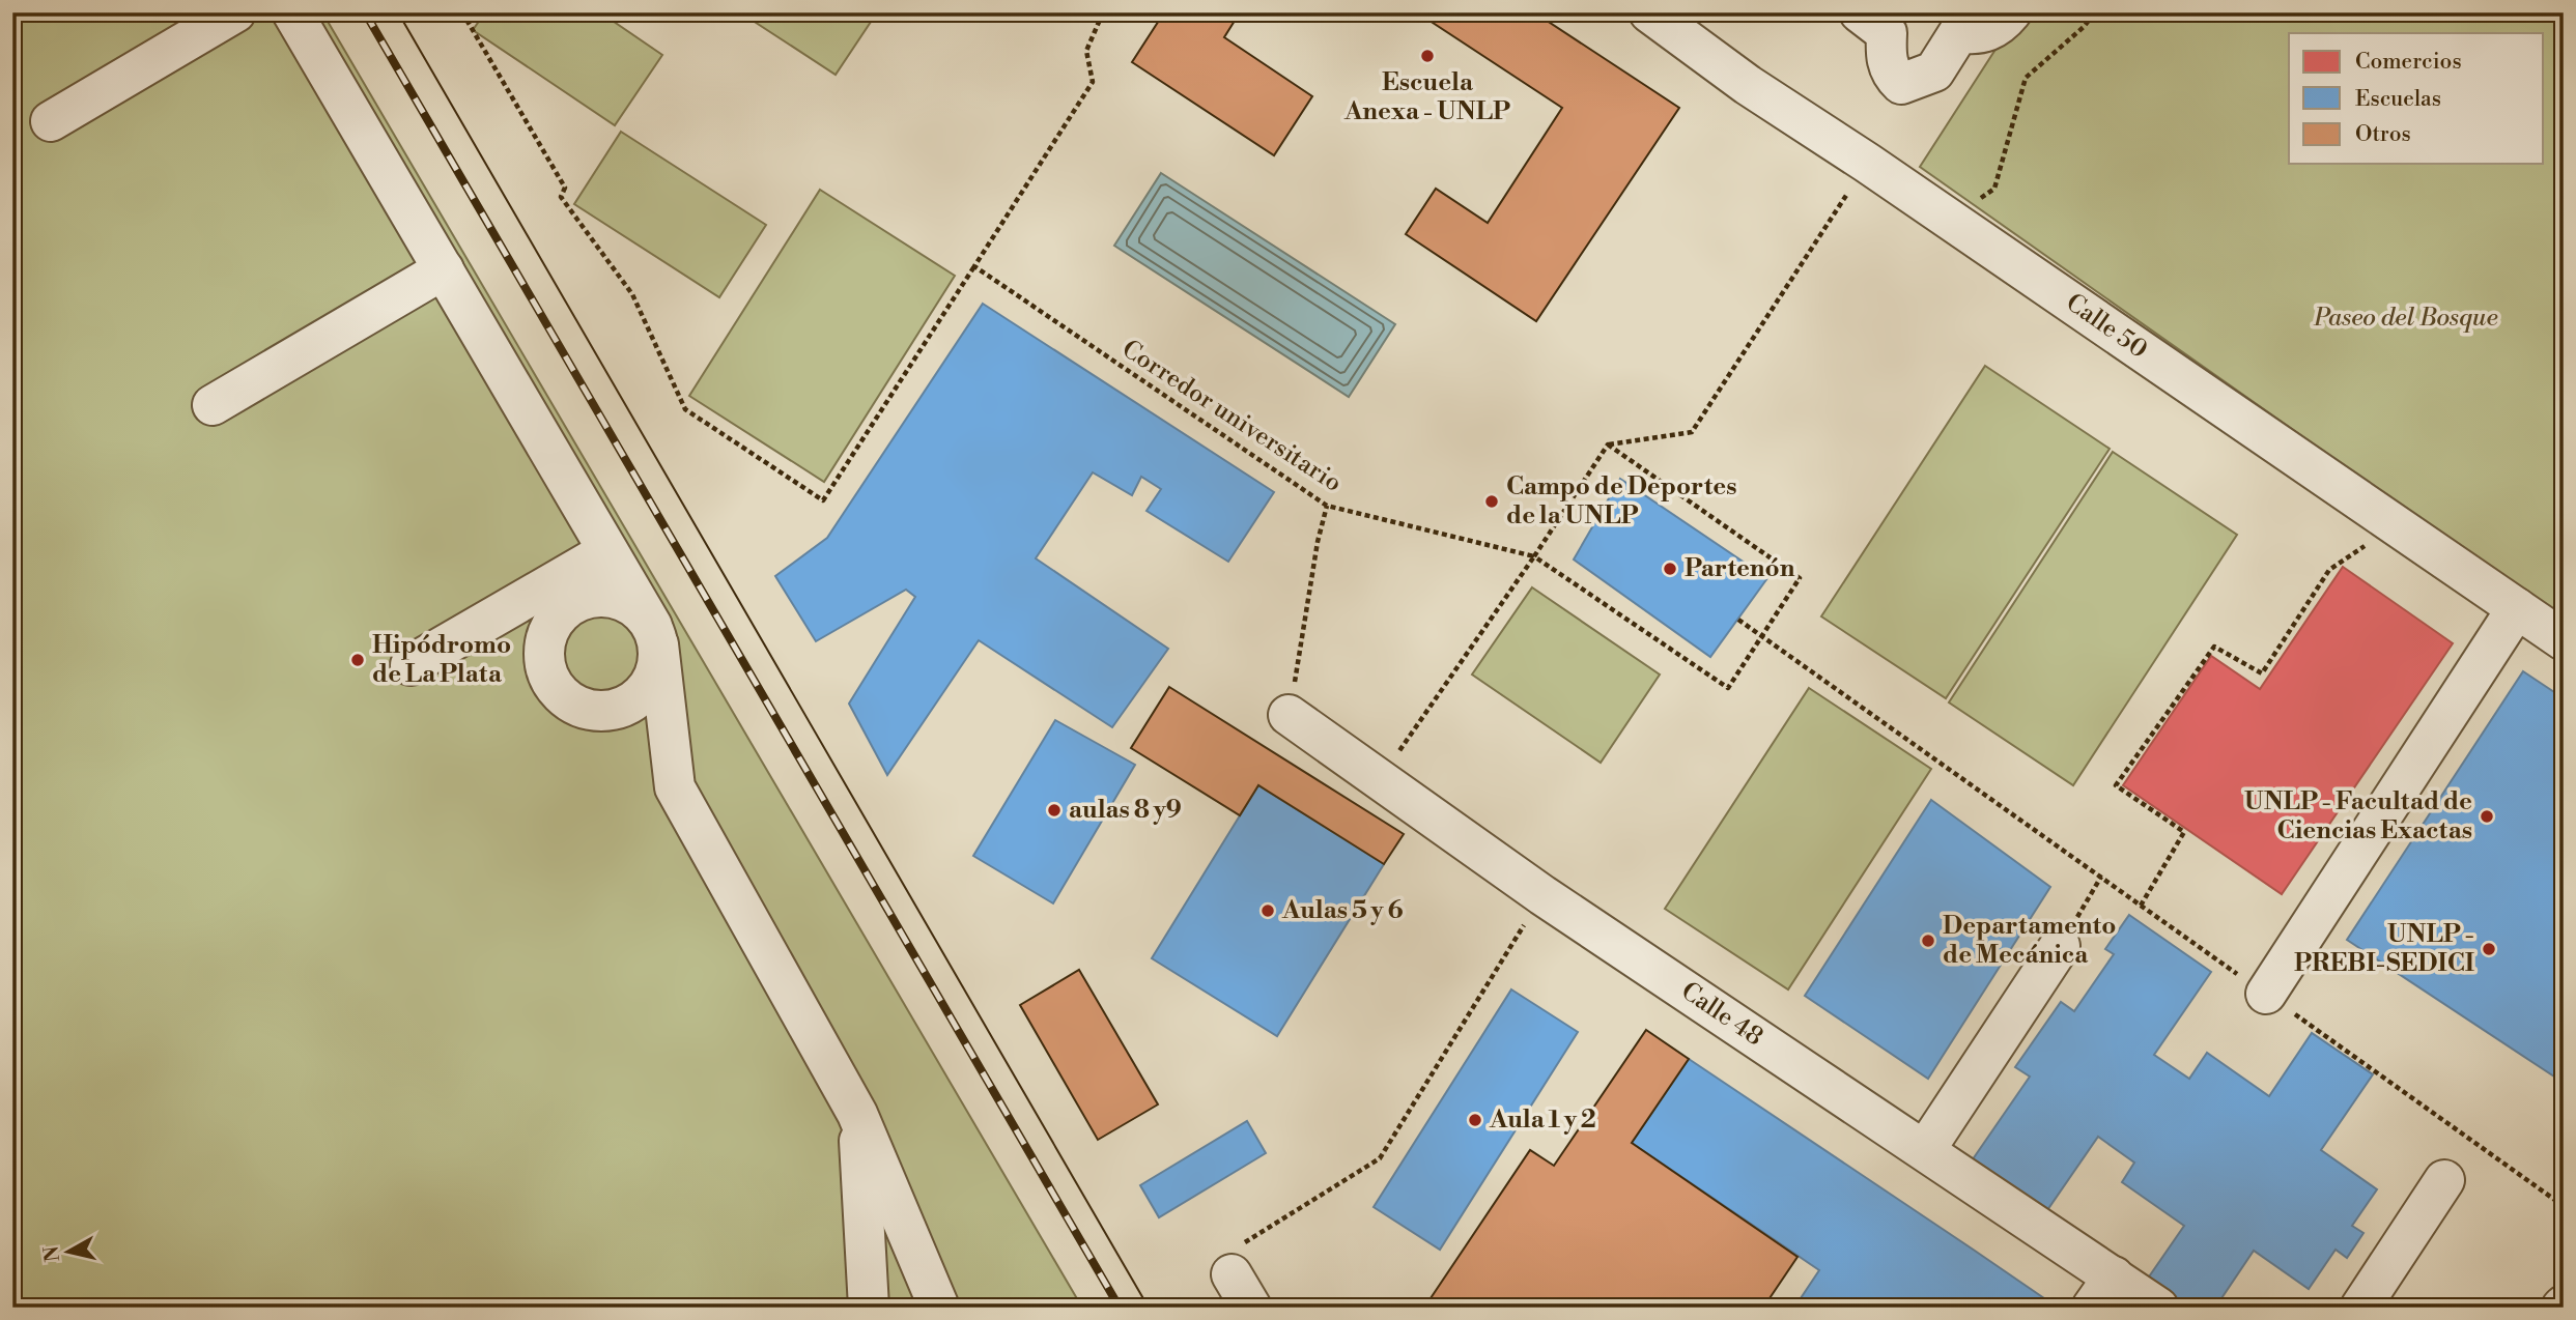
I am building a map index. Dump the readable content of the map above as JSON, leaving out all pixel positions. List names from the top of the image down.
{
  "streets": {
    "street": ["Calle 50", "Calle 48"],
    "path": ["Corredor universitario"]
  },
  "parks": ["Paseo del Bosque"],
  "places": [
    "Escuela Anexa - UNLP",
    "Campo de Deportes de la UNLP",
    "Partenón",
    "Hipódromo de La Plata",
    "aulas 8 y9",
    "UNLP - Facultad de Ciencias Exactas",
    "Aulas 5 y 6",
    "Departamento de Mecánica",
    "UNLP - PREBI-SEDICI",
    "Aula 1 y 2"
  ],
  "legend": ["Comercios", "Escuelas", "Otros"],
  "north": "left"
}
